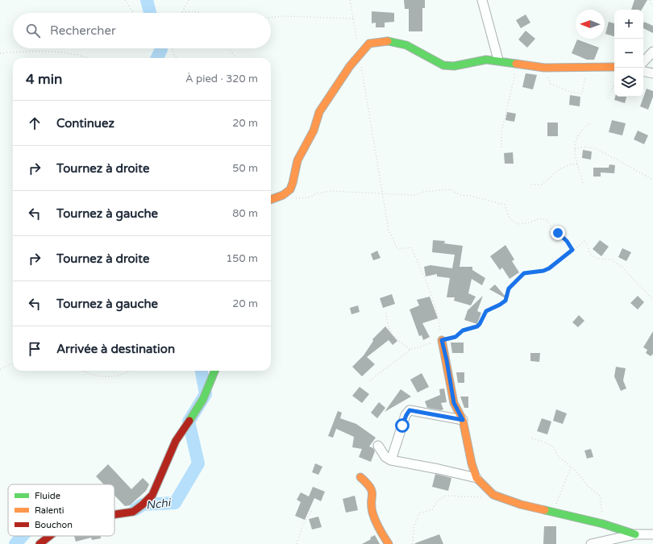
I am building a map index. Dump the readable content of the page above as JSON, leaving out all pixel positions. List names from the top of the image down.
{
  "water": ["Nchi"],
  "legend": ["Fluide", "Ralenti", "Bouchon"],
  "north": "left",
  "page": {
    "map_buttons": ["+", "−"],
    "search": "Rechercher",
    "heading": ["4 min", "À pied · 320 m"],
    "list": [
      ["Continuez", "20 m"],
      ["Tournez à droite", "50 m"],
      ["Tournez à gauche", "80 m"],
      ["Tournez à droite", "150 m"],
      ["Tournez à gauche", "20 m"],
      "Arrivée à destination"
    ]
  }
}
